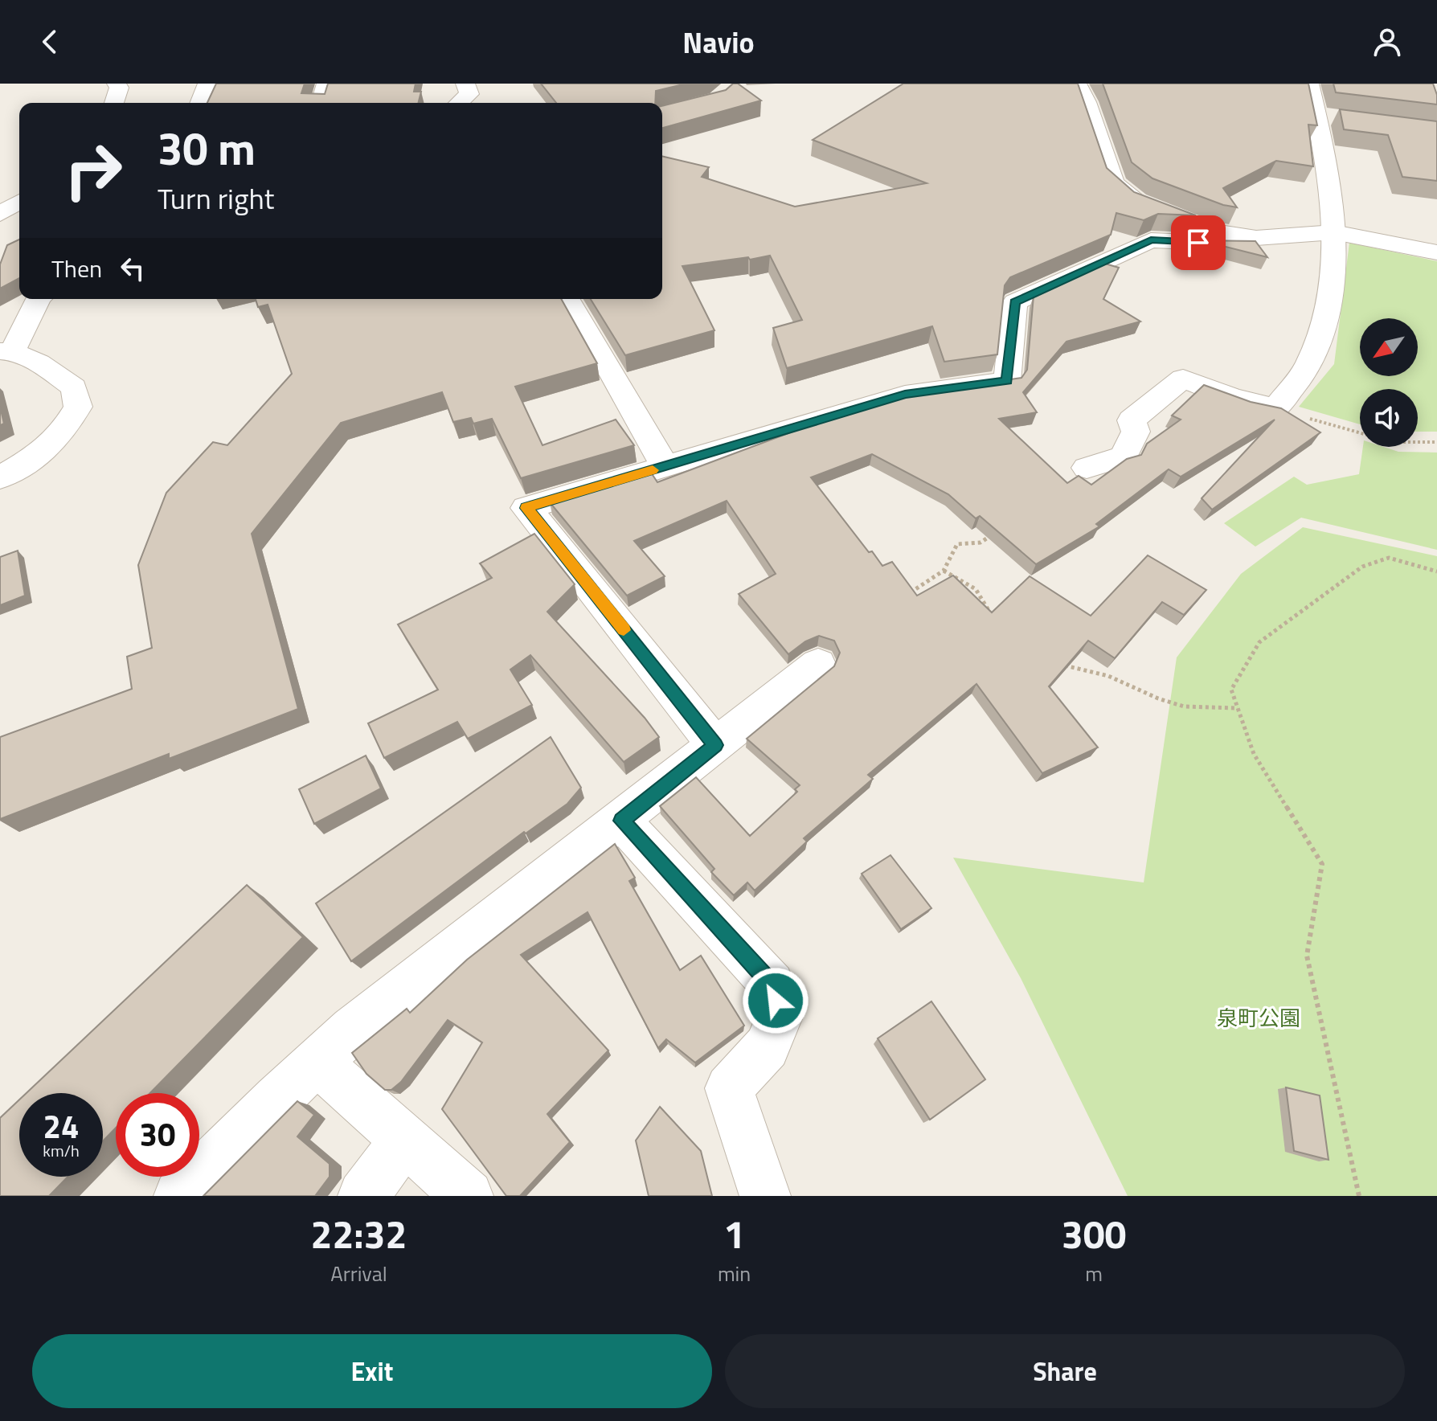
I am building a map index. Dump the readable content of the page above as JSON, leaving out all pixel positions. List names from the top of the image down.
{
  "parks": ["泉町公園"],
  "north": "bottom left",
  "page": {
    "header": "Navio",
    "turn": ["30 m", "Turn right"],
    "then": "Then",
    "speed": "24 km/h",
    "limit": "30",
    "eta": [
      "22:32",
      "Arrival",
      "1",
      "min",
      "300",
      "m"
    ],
    "buttons": ["Exit", "Share"]
  }
}
